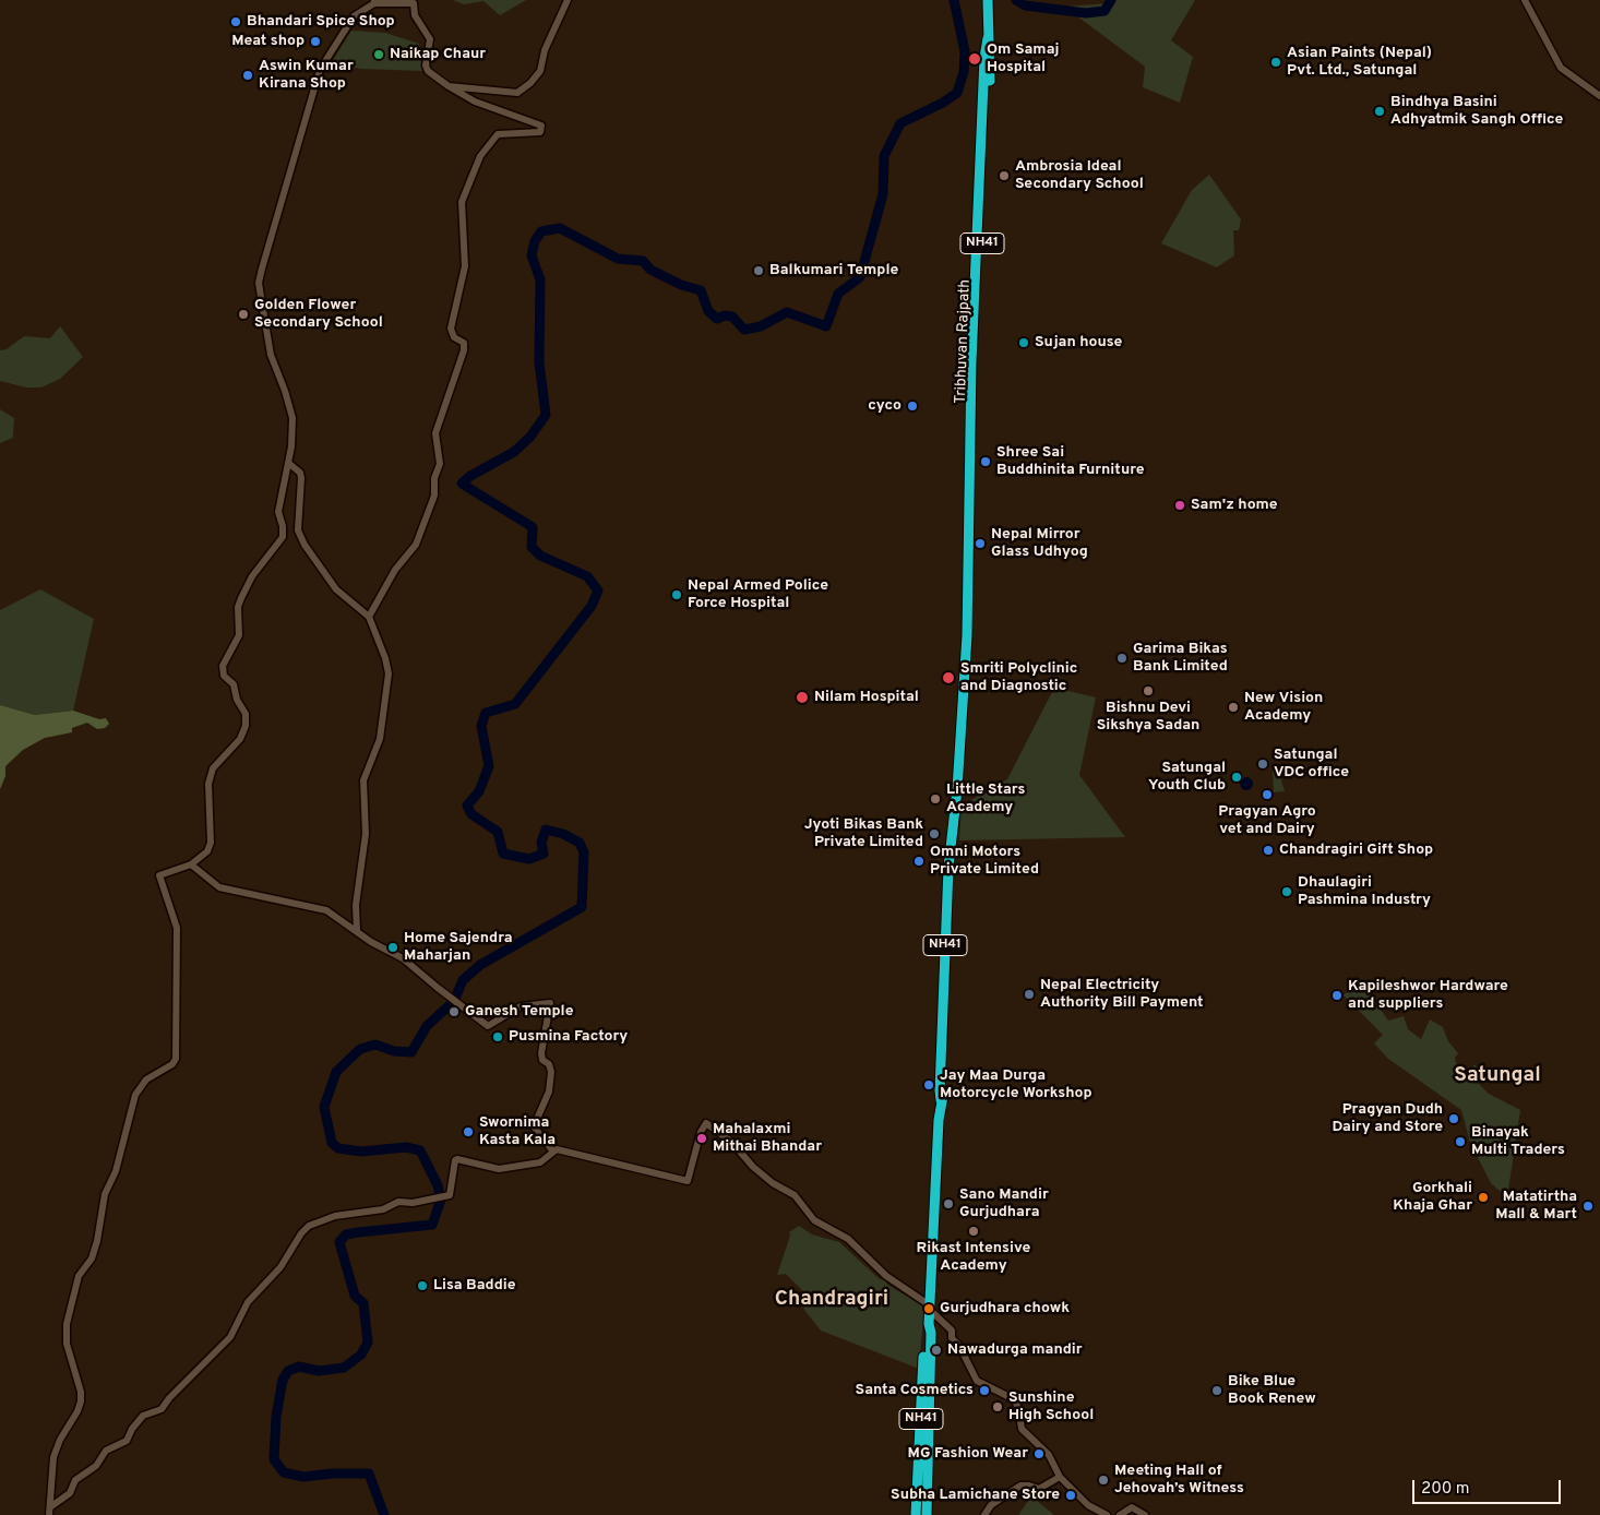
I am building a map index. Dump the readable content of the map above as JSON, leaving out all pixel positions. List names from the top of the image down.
{
  "streets": {
    "highway": ["NH41", "Tribhuvan Rajpath"]
  },
  "districts": ["Satungal", "Chandragiri"],
  "places": [
    "Bhandari Spice Shop",
    "Meat shop",
    "Naikap Chaur",
    "Om Samaj Hospital",
    "Asian Paints (Nepal) Pvt. Ltd., Satungal",
    "Aswin Kumar Kirana Shop",
    "Bindhya Basini Adhyatmik Sangh Office",
    "Ambrosia Ideal Secondary School",
    "Balkumari Temple",
    "Golden Flower Secondary School",
    "Sujan house",
    "cyco",
    "Shree Sai Buddhinita Furniture",
    "Sam'z home",
    "Nepal Mirror Glass Udhyog",
    "Nepal Armed Police Force Hospital",
    "Garima Bikas Bank Limited",
    "Smriti Polyclinic and Diagnostic",
    "Bishnu Devi Sikshya Sadan",
    "Nilam Hospital",
    "New Vision Academy",
    "Satungal VDC office",
    "Satungal Youth Club",
    "Pragyan Agro vet and Dairy",
    "Little Stars Academy",
    "Jyoti Bikas Bank Private Limited",
    "Chandragiri Gift Shop",
    "Omni Motors Private Limited",
    "Dhaulagiri Pashmina Industry",
    "Home Sajendra Maharjan",
    "Nepal Electricity Authority Bill Payment",
    "Kapileshwor Hardware and suppliers",
    "Ganesh Temple",
    "Pusmina Factory",
    "Jay Maa Durga Motorcycle Workshop",
    "Pragyan Dudh Dairy and Store",
    "Swornima Kasta Kala",
    "Mahalaxmi Mithai Bhandar",
    "Binayak Multi Traders",
    "Gorkhali Khaja Ghar",
    "Sano Mandir Gurjudhara",
    "Matatirtha Mall & Mart",
    "Rikast Intensive Academy",
    "Lisa Baddie",
    "Gurjudhara chowk",
    "Nawadurga mandir",
    "Santa Cosmetics",
    "Bike Blue Book Renew",
    "Sunshine High School",
    "MG Fashion Wear",
    "Meeting Hall of Jehovah’s Witness",
    "Subha Lamichane Store"
  ],
  "scale_bar": "200 m"
}
